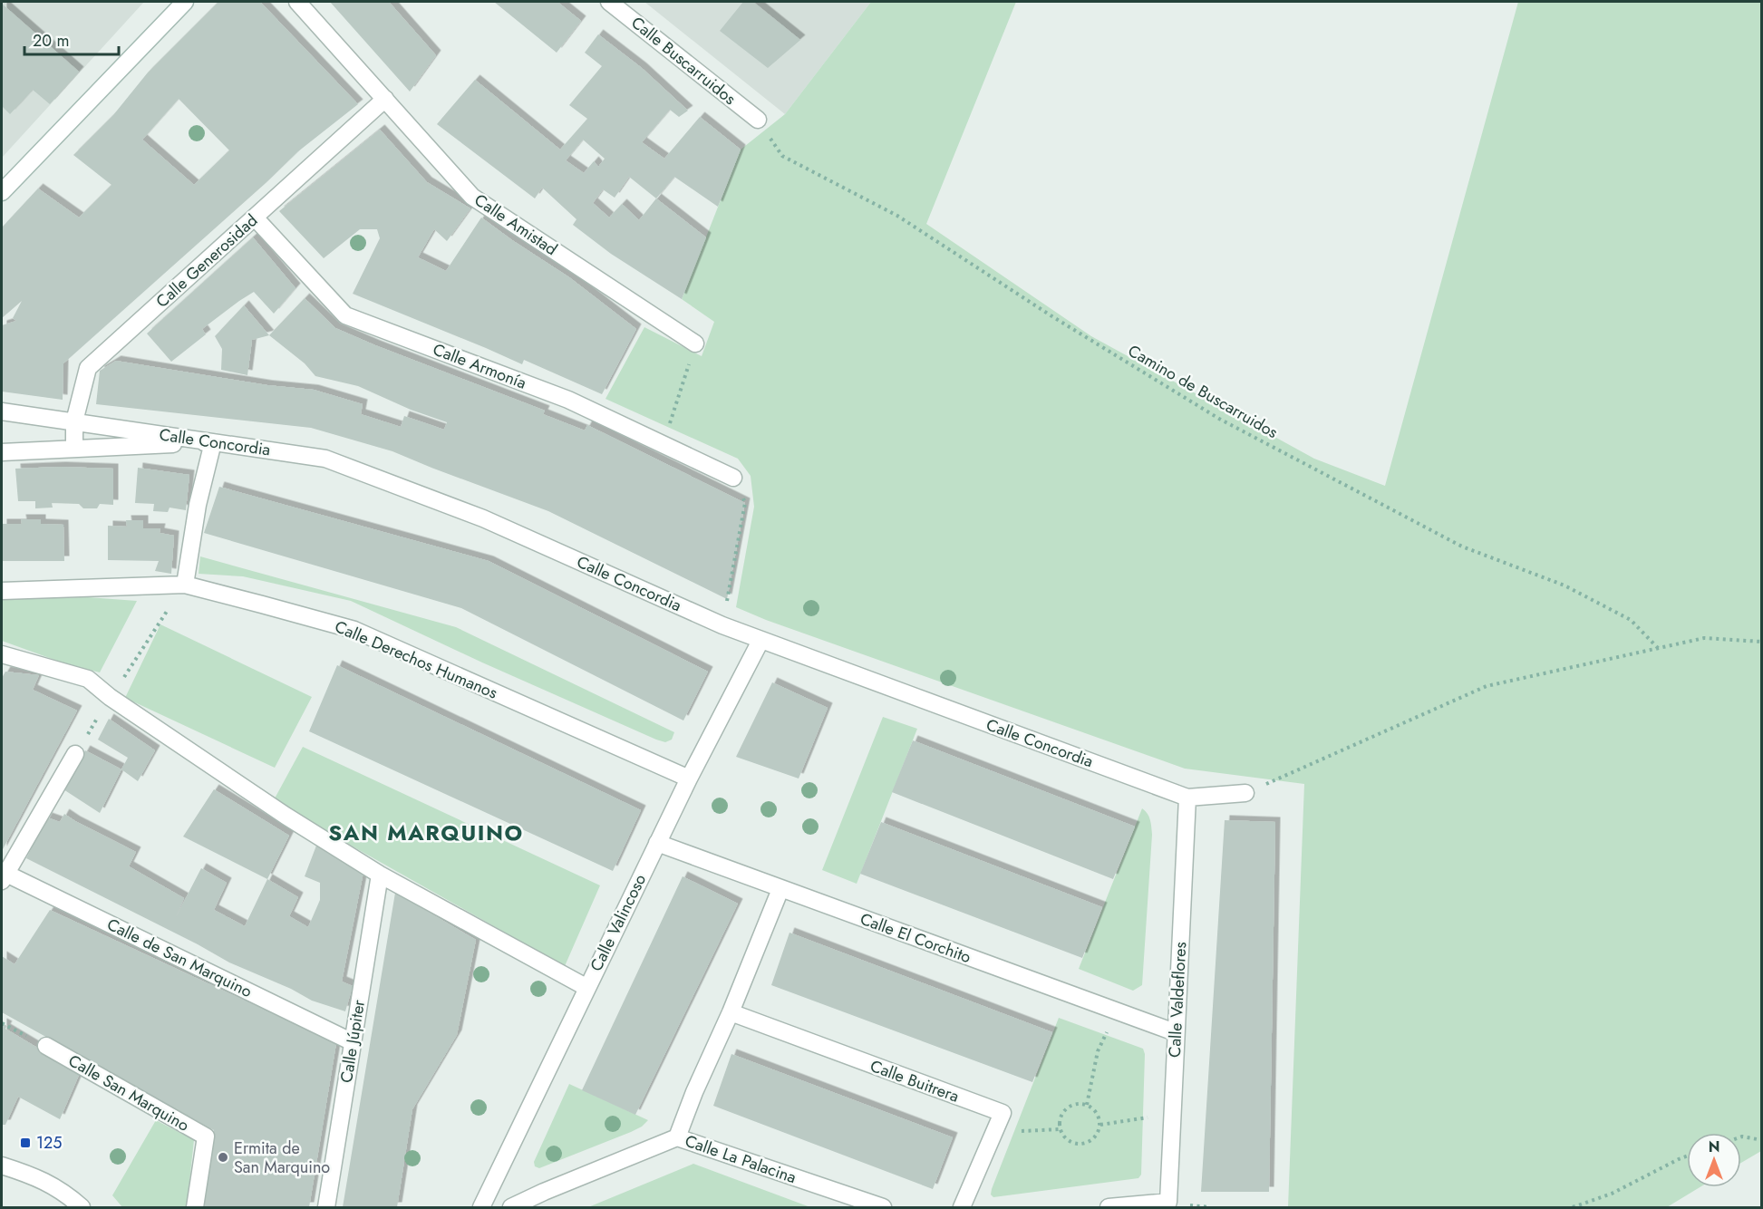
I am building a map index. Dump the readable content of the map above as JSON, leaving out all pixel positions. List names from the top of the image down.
{
  "streets": {
    "street": [
      "Calle Buscarruidos",
      "Calle Amistad",
      "Calle Generosidad",
      "Calle Armonía",
      "Calle Concordia",
      "Calle Derechos Humanos",
      "Calle Valincoso",
      "Calle El Corchito",
      "Calle de San Marquino",
      "Calle Valdeflores",
      "Calle Júpiter",
      "Calle Buitrera",
      "Calle San Marquino",
      "Calle La Palacina"
    ],
    "path": ["Camino de Buscarruidos"]
  },
  "crossings": [
    ["Calle Buscarruidos", "Camino de Buscarruidos"],
    ["Calle Amistad", "Calle Generosidad"],
    ["Calle Generosidad", "Calle Armonía"],
    ["Calle Generosidad", "Calle Concordia"],
    ["Calle Concordia", "Calle Valincoso"],
    ["Calle Concordia", "Calle Valdeflores"],
    ["Calle Derechos Humanos", "Calle Valincoso"],
    ["Calle Valincoso", "Calle El Corchito"],
    ["Calle El Corchito", "Calle Valdeflores"],
    ["Calle de San Marquino", "Calle Júpiter"]
  ],
  "districts": ["SAN MARQUINO"],
  "places": {
    "transit": ["125"],
    "other": ["Ermita de San Marquino"]
  },
  "scale_bar": "20 m",
  "north": "top"
}
